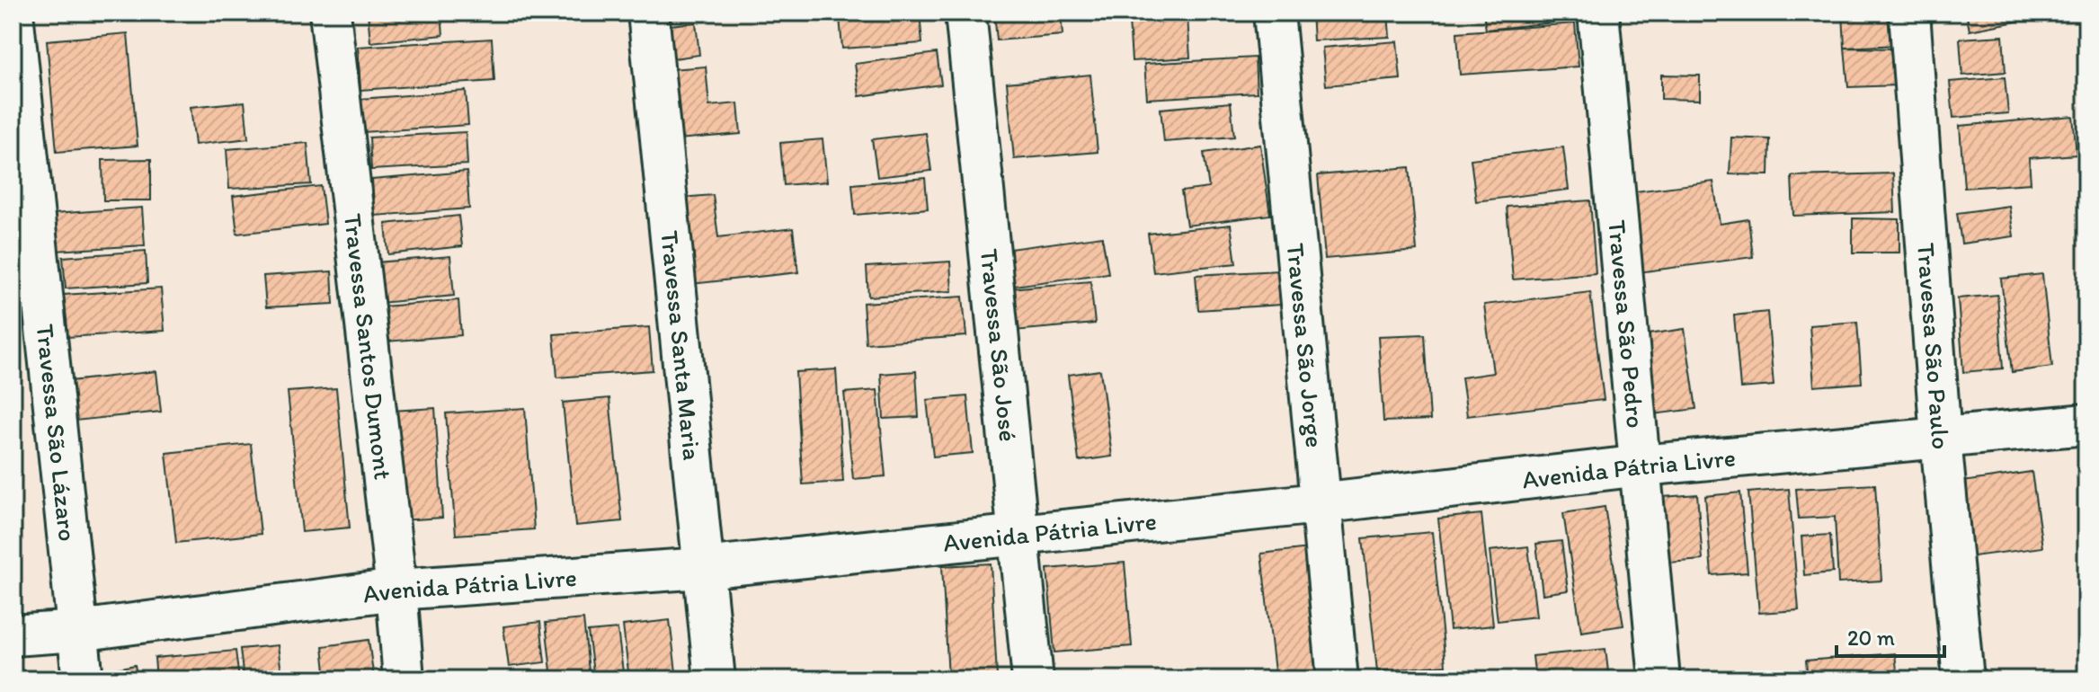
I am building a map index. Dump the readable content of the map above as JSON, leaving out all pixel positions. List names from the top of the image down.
{
  "streets": {
    "street": [
      "Travessa São Pedro",
      "Travessa Santos Dumont",
      "Travessa Santa Maria",
      "Travessa São José",
      "Travessa São Jorge",
      "Travessa São Paulo",
      "Travessa São Lázaro",
      "Avenida Pátria Livre"
    ]
  },
  "crossings": [
    ["Travessa São Pedro", "Avenida Pátria Livre"],
    ["Travessa Santos Dumont", "Avenida Pátria Livre"],
    ["Travessa Santa Maria", "Avenida Pátria Livre"],
    ["Travessa São José", "Avenida Pátria Livre"],
    ["Travessa São Jorge", "Avenida Pátria Livre"],
    ["Travessa São Paulo", "Avenida Pátria Livre"],
    ["Travessa São Lázaro", "Avenida Pátria Livre"]
  ],
  "scale_bar": "20 m"
}
